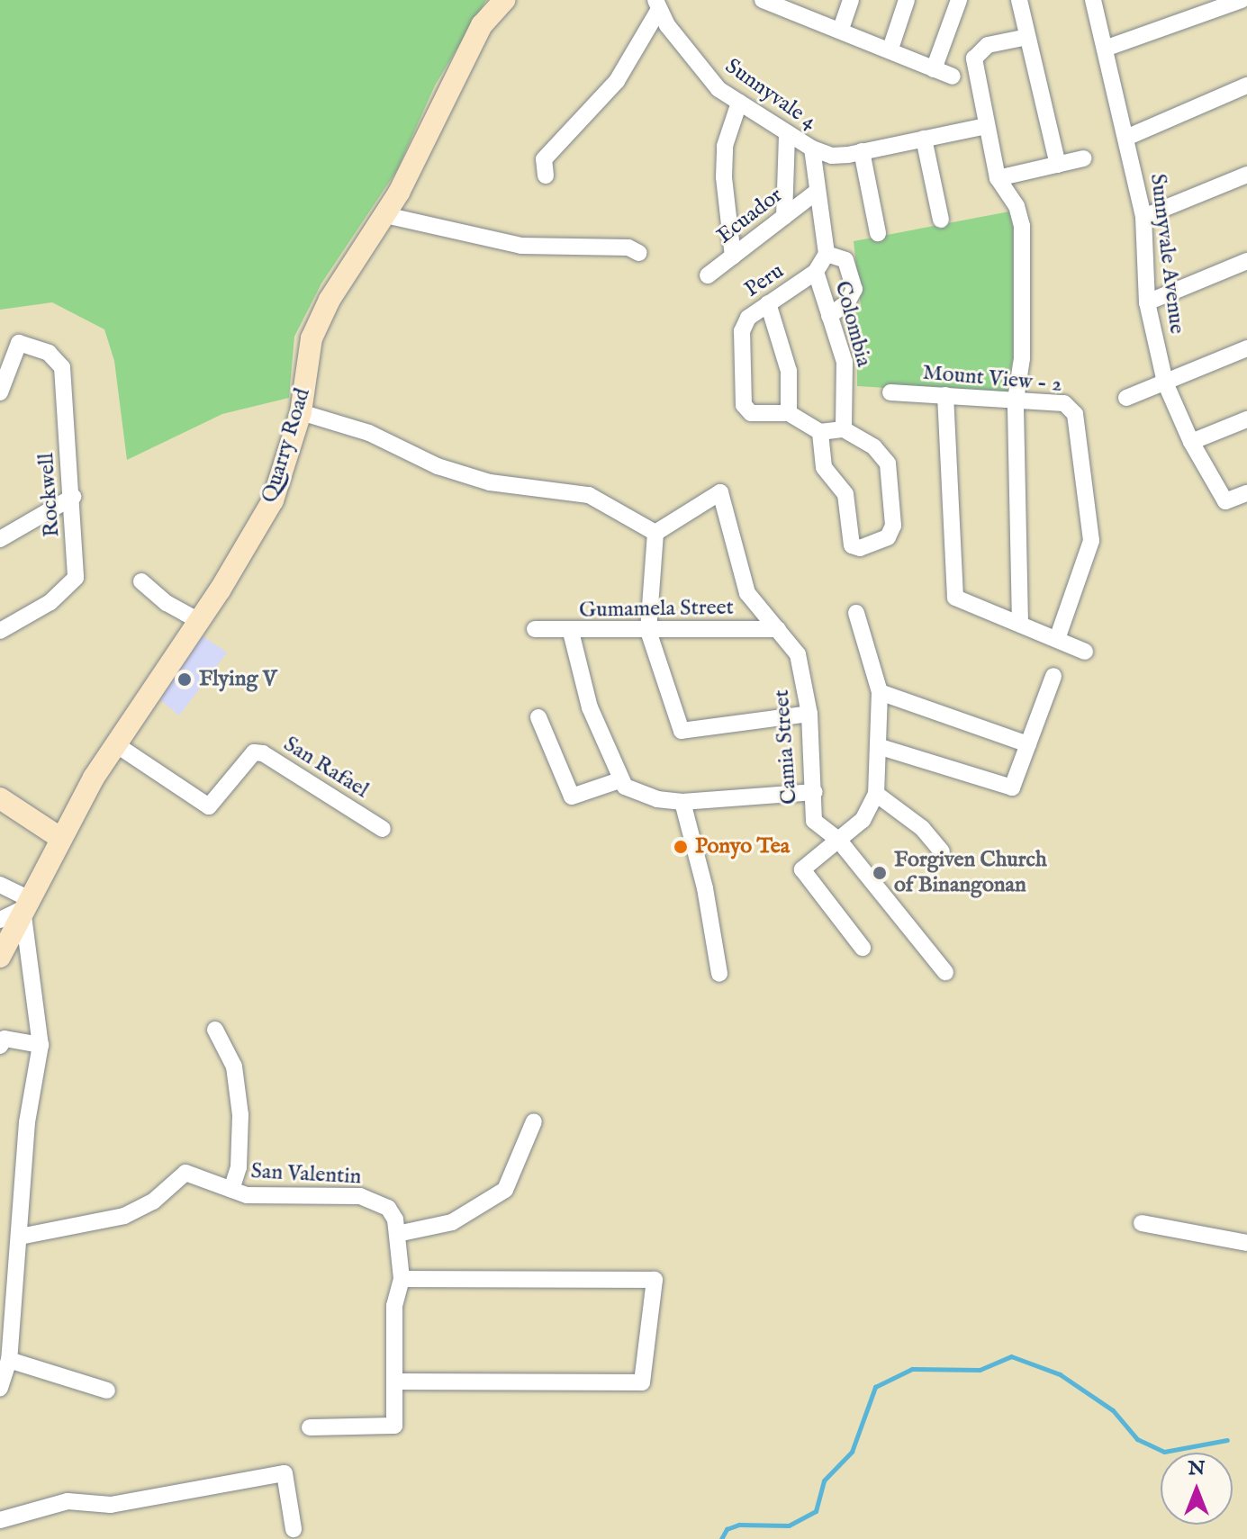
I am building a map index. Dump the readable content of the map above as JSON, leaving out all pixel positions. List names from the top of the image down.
{
  "streets": {
    "street": [
      "Sunnyvale 4",
      "Ecuador",
      "Sunnyvale Avenue",
      "Peru",
      "Colombia",
      "Mount View - 2",
      "Quarry Road",
      "Rockwell",
      "Gumamela Street",
      "Camia Street",
      "San Rafael",
      "San Valentin"
    ]
  },
  "crossings": [
    ["Sunnyvale 4", "Colombia"],
    ["Ecuador", "Colombia"],
    ["Peru", "Colombia"],
    ["Quarry Road", "San Rafael"],
    ["Gumamela Street", "Camia Street"]
  ],
  "places": ["Flying V", "Ponyo Tea", "Forgiven Church of Binangonan"],
  "north": "top"
}
